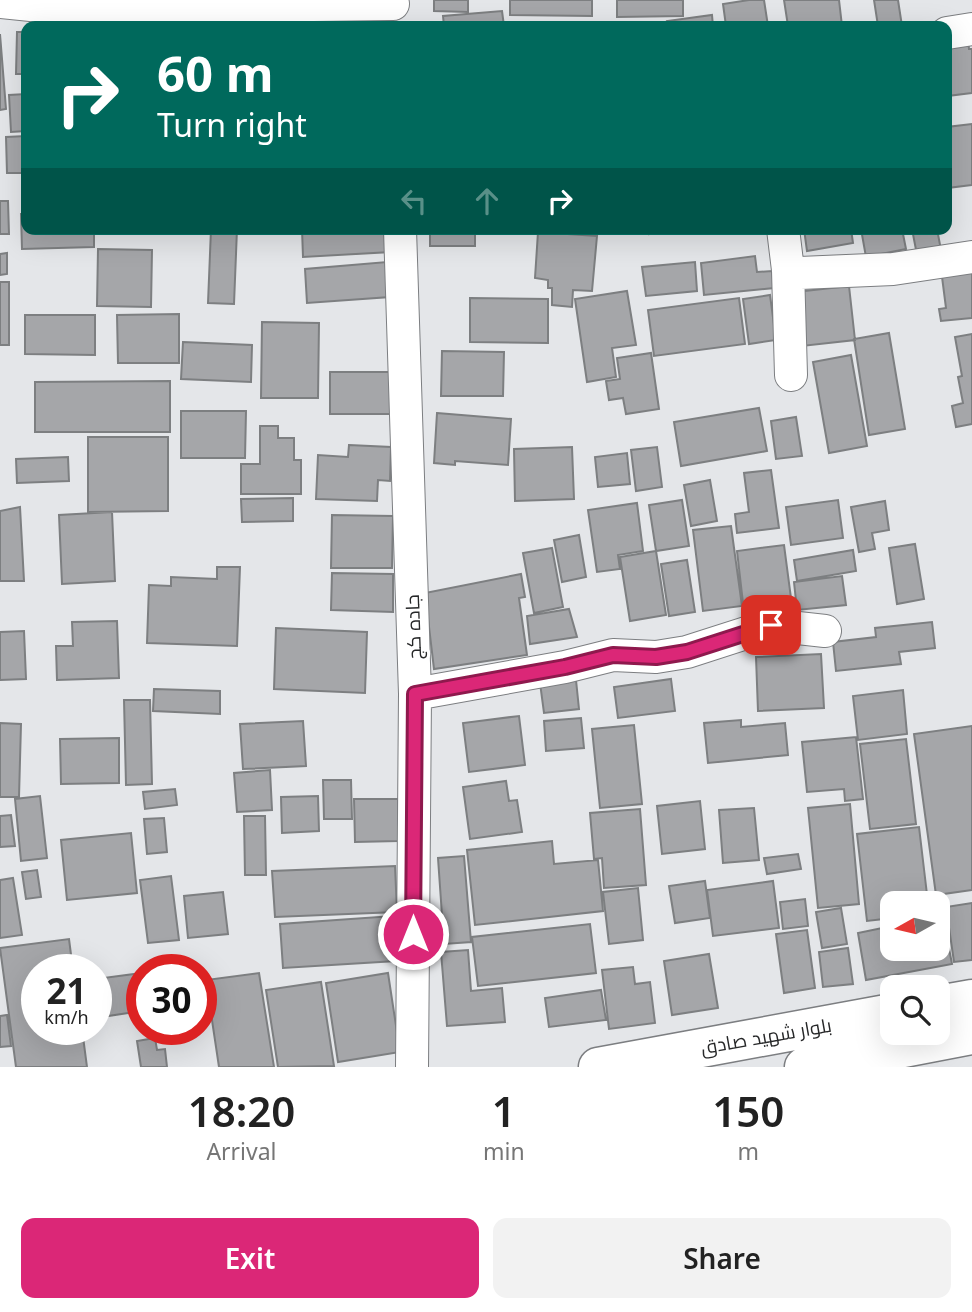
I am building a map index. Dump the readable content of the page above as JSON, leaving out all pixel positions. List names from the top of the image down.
{
  "streets": {
    "main road": ["بلوار شهید صادق"],
    "street": ["جاده کج"]
  },
  "north": "left",
  "page": {
    "turn": ["60 m", "Turn right"],
    "speed": "21 km/h",
    "limit": "30",
    "eta": [
      "18:20",
      "Arrival",
      "1",
      "min",
      "150",
      "m"
    ],
    "buttons": ["Exit", "Share"]
  }
}
